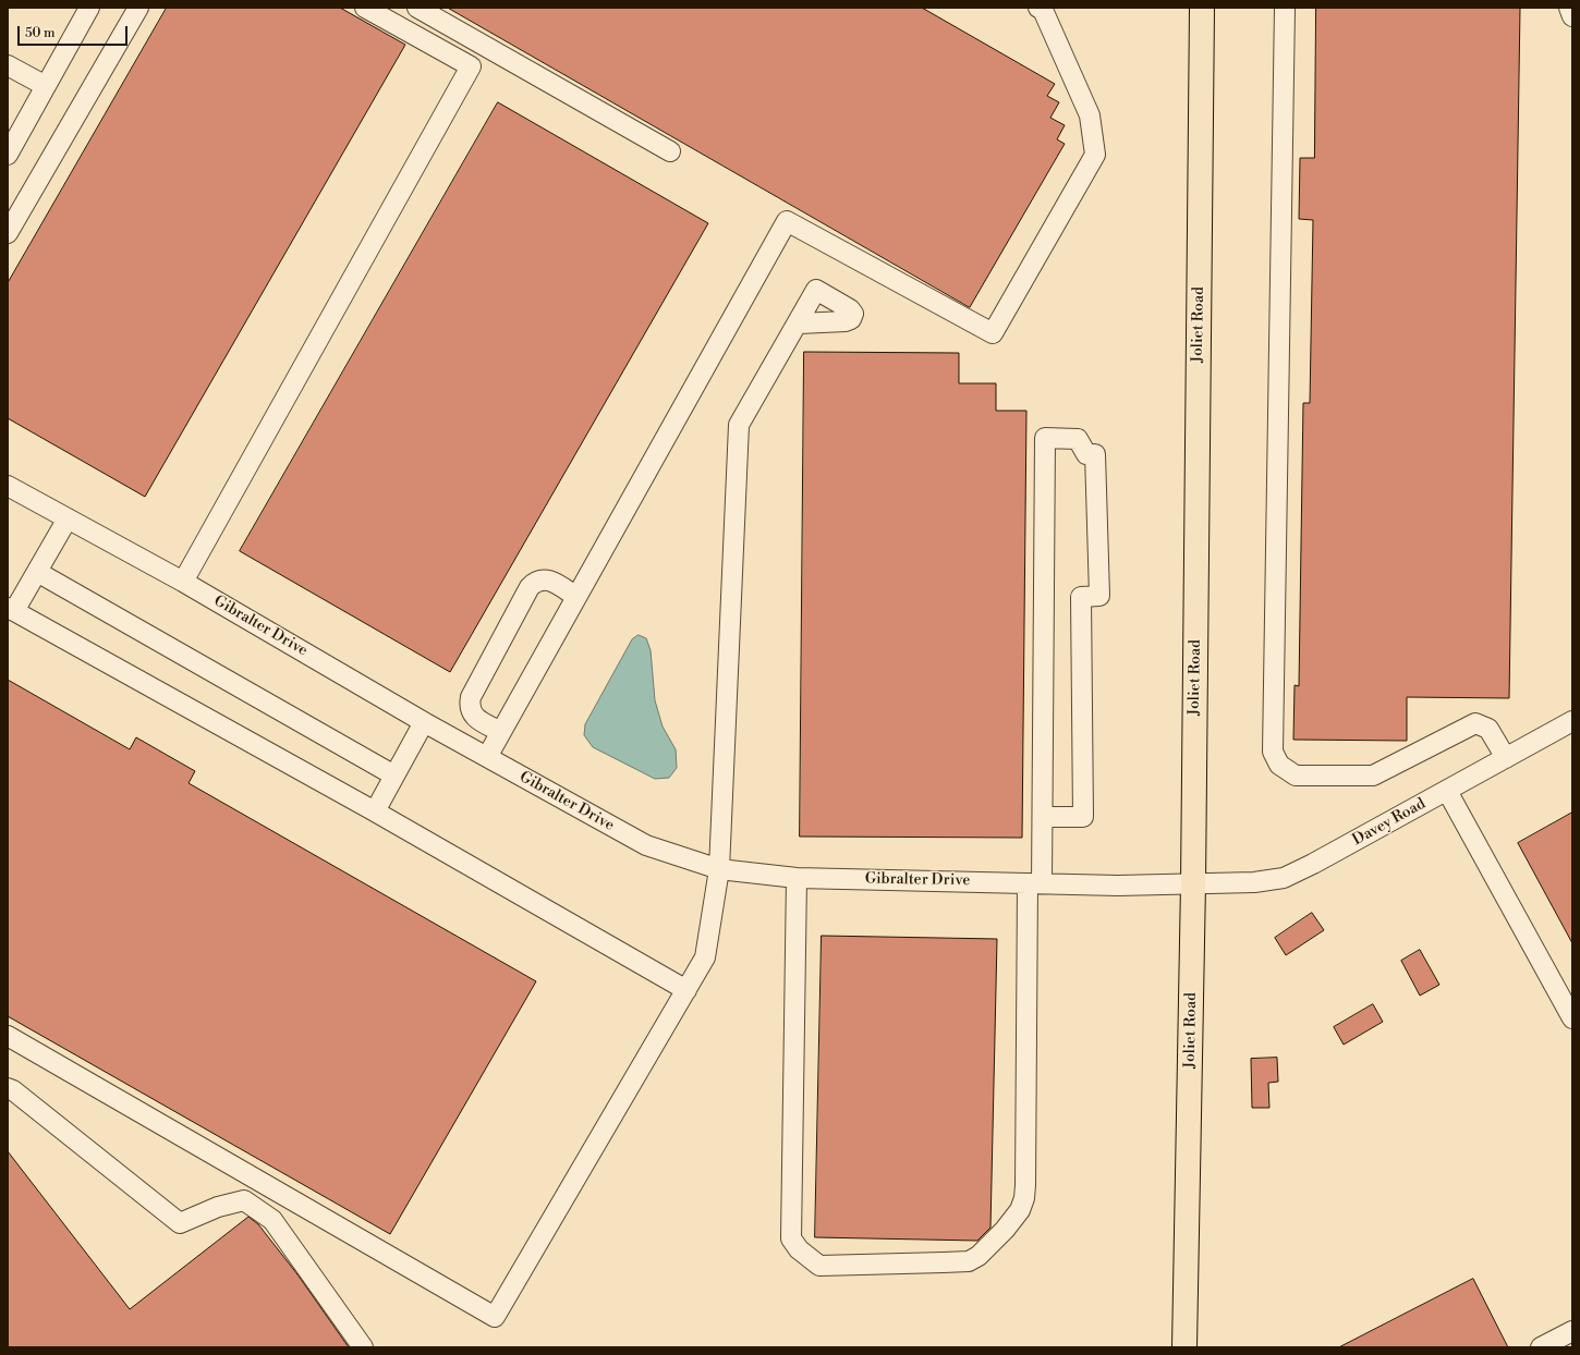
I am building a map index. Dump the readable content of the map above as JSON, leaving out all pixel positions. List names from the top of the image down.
{
  "streets": {
    "main road": ["Joliet Road"],
    "street": ["Gibralter Drive", "Davey Road"]
  },
  "crossings": [
    ["Joliet Road", "Gibralter Drive"],
    ["Joliet Road", "Davey Road"],
    ["Gibralter Drive", "Davey Road"]
  ],
  "scale_bar": "50 m"
}
